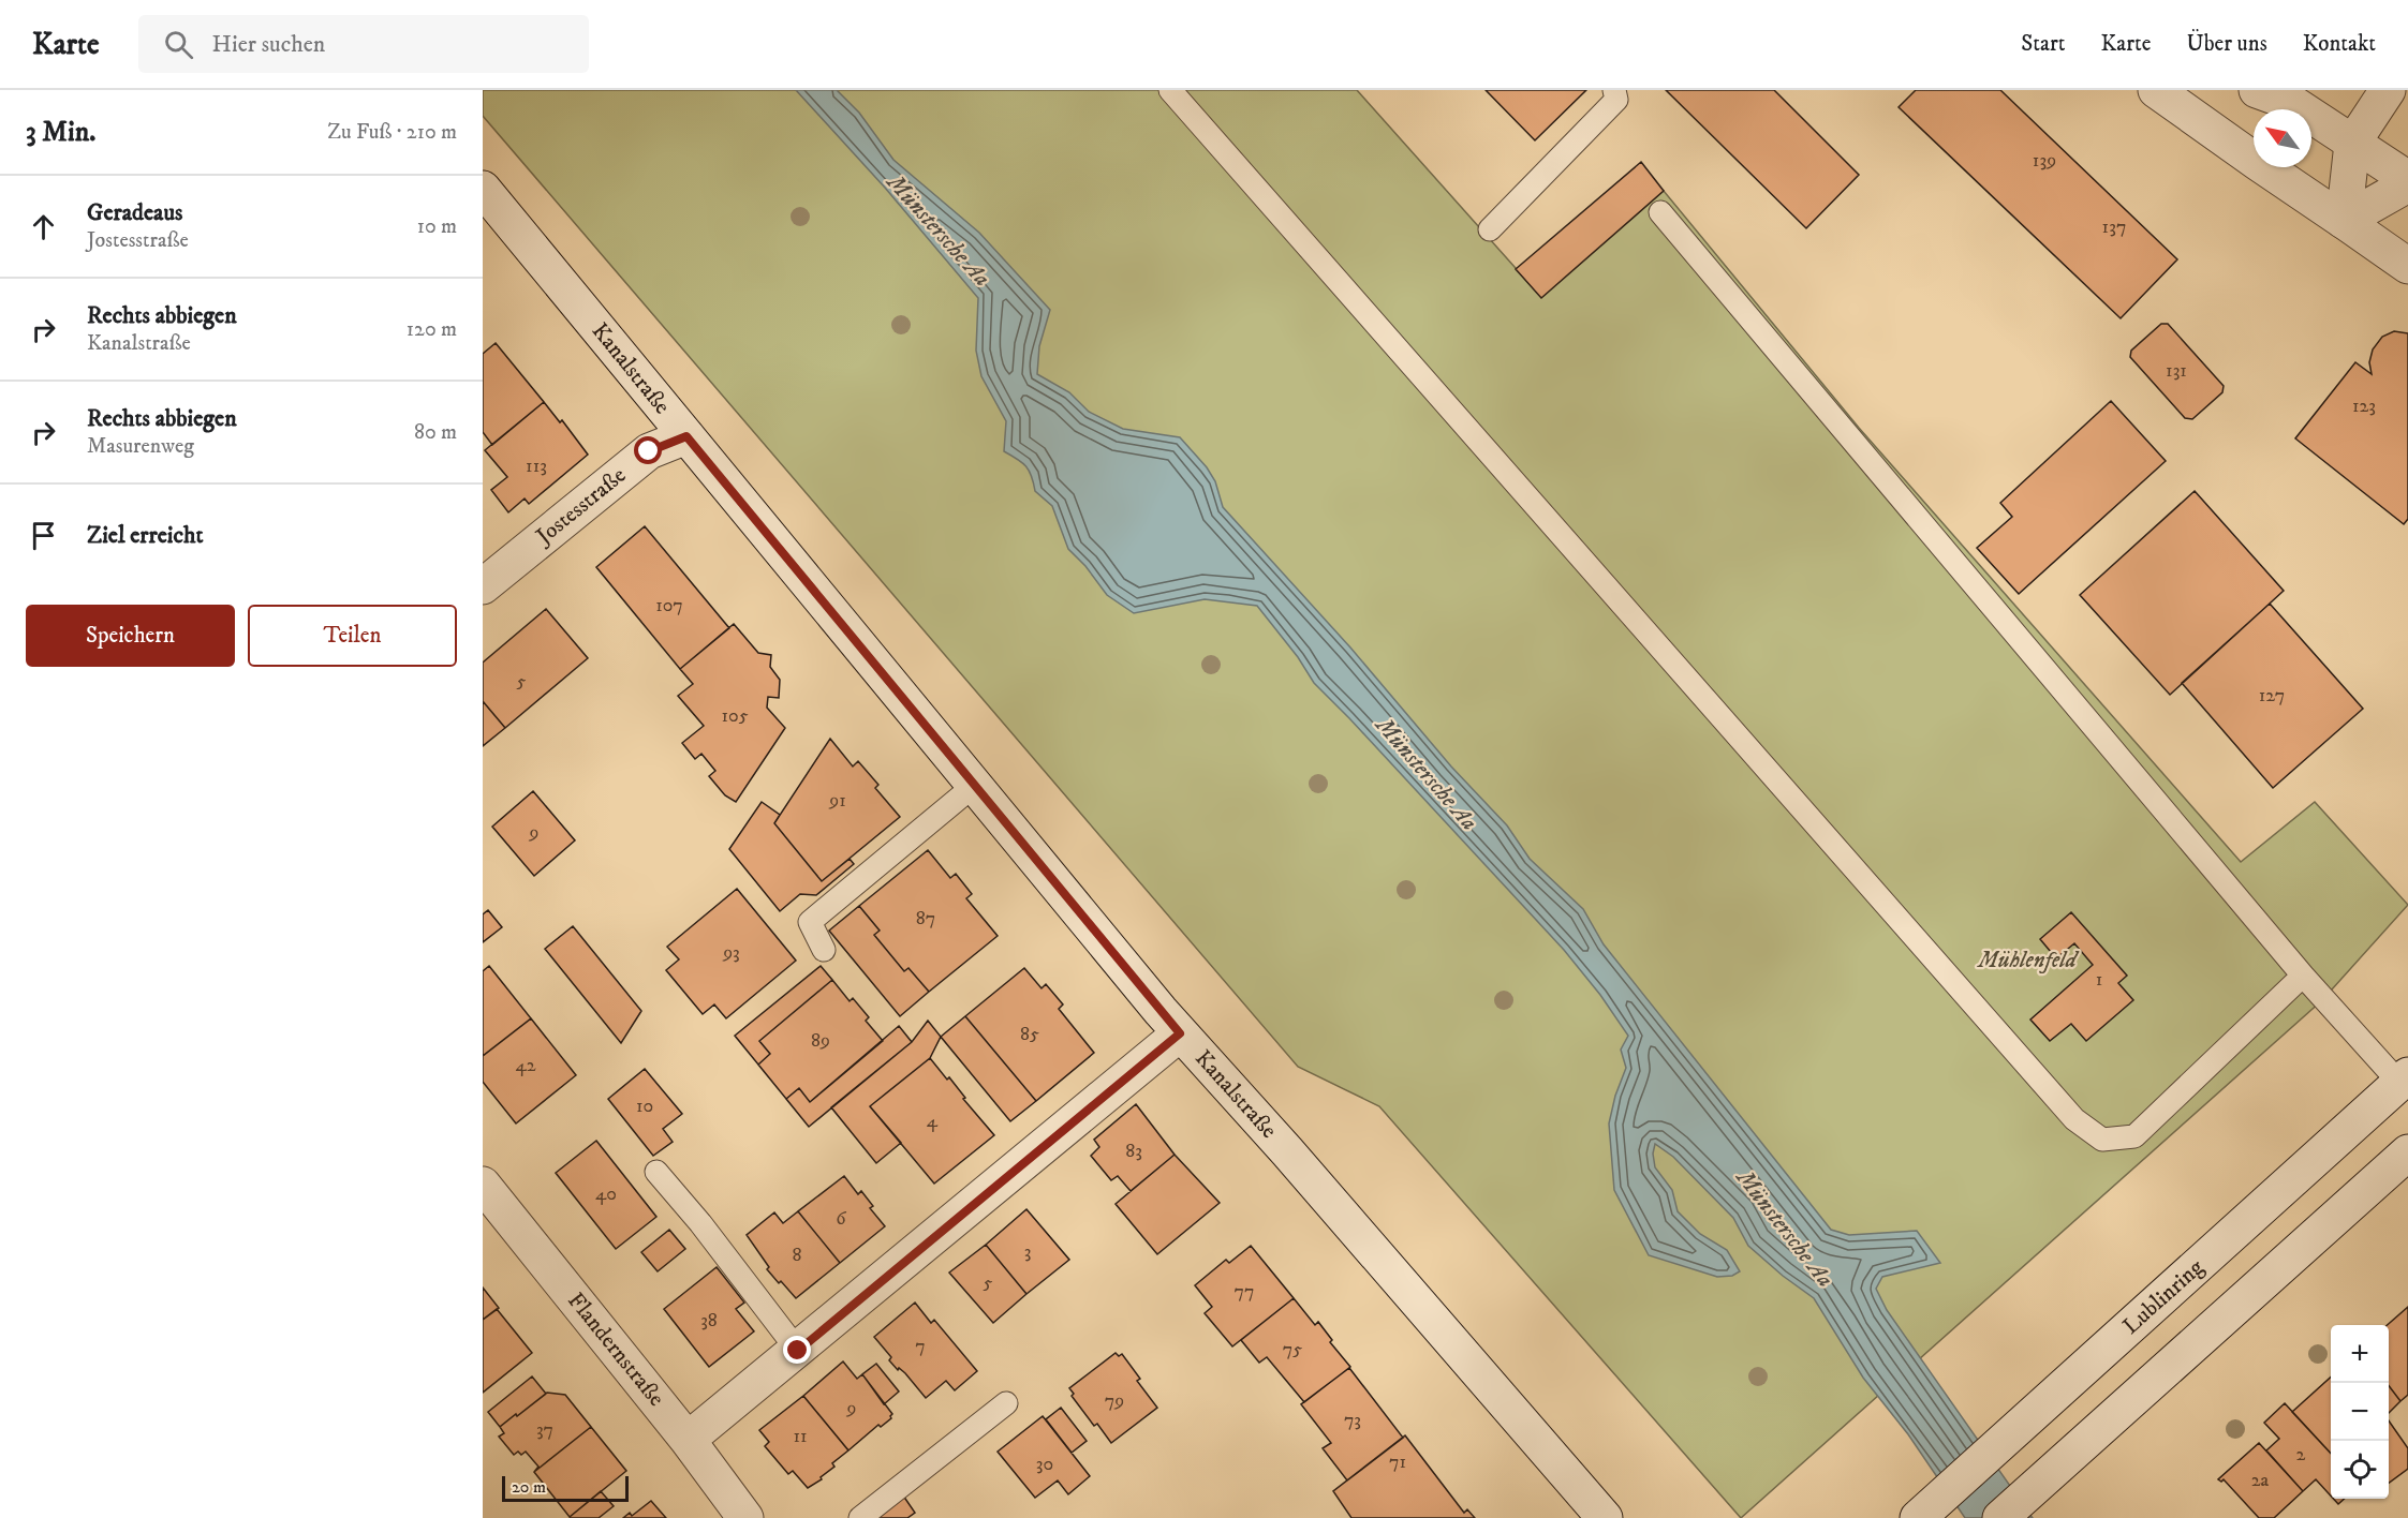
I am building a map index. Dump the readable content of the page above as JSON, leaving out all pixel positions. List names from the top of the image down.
{
  "streets": {
    "main road": [
      "Kanalstraße",
      "Jostesstraße",
      "Lublinring",
      "Flandernstraße"
    ]
  },
  "crossings": [
    ["Kanalstraße", "Jostesstraße"]
  ],
  "water": ["Münstersche Aa"],
  "parks": ["Mühlenfeld"],
  "house_numbers": [
    "139",
    "137",
    "131",
    "123",
    "113",
    "107",
    "5",
    "127",
    "105",
    "91",
    "9",
    "87",
    "93",
    "1",
    "85",
    "89",
    "42",
    "10",
    "4",
    "83",
    "40",
    "6",
    "3",
    "8",
    "5",
    "77",
    "38",
    "7",
    "75",
    "79",
    "9",
    "73",
    "37",
    "11",
    "2",
    "71",
    "30",
    "2a"
  ],
  "scale_bar": "20 m",
  "north": "top left",
  "page": {
    "header": "Karte",
    "search": "Hier suchen",
    "nav": [
      "Start",
      "Karte",
      "Über uns",
      "Kontakt"
    ],
    "heading": ["3 Min.", "Zu Fuß · 210 m"],
    "list": [
      ["Geradeaus", "Jostesstraße", "10 m"],
      ["Rechts abbiegen", "Kanalstraße", "120 m"],
      ["Rechts abbiegen", "Masurenweg", "80 m"],
      "Ziel erreicht"
    ],
    "buttons": ["Speichern", "Teilen"],
    "map_buttons": ["+", "−"],
    "scale": "20 m"
  }
}
